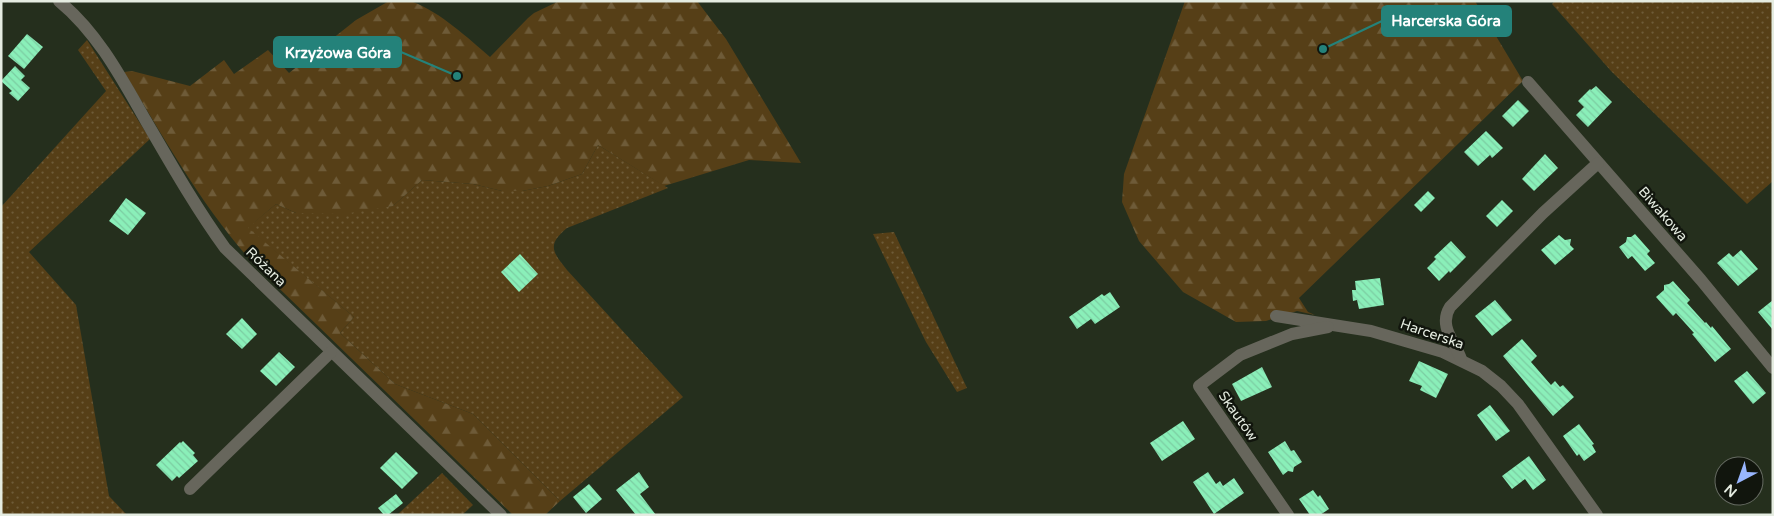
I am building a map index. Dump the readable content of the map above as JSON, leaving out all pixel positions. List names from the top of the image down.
{
  "streets": {
    "street": [
      "Biwakowa",
      "Różana",
      "Harcerska",
      "Skautów"
    ]
  },
  "crossings": [
    ["Harcerska", "Skautów"]
  ],
  "places": ["Harcerska Góra", "Krzyżowa Góra"],
  "north": "bottom left"
}
